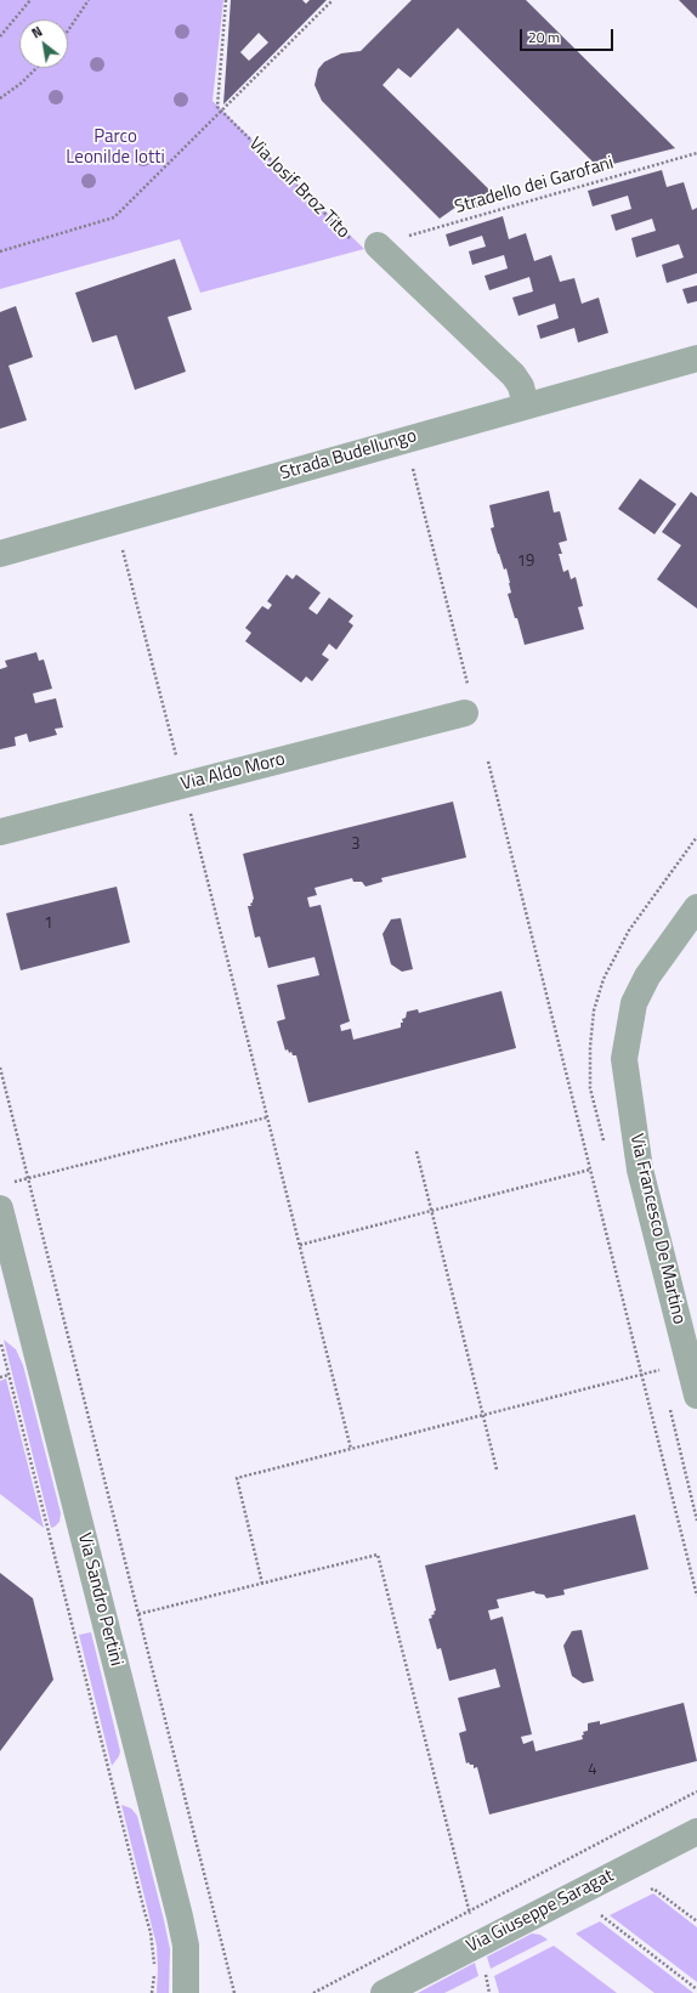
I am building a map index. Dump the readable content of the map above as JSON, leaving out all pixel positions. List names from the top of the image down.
{
  "streets": {
    "street": [
      "Strada Budellungo",
      "Via Aldo Moro",
      "Via Francesco De Martino",
      "Via Sandro Pertini",
      "Via Giuseppe Saragat"
    ],
    "path": ["Stradello dei Garofani", "Via Josif Broz Tito"]
  },
  "crossings": [
    ["Stradello dei Garofani", "Via Josif Broz Tito"]
  ],
  "parks": ["Parco Leonilde Iotti"],
  "house_numbers": [
    "19",
    "3",
    "1",
    "4"
  ],
  "scale_bar": "20 m",
  "north": "top left"
}
